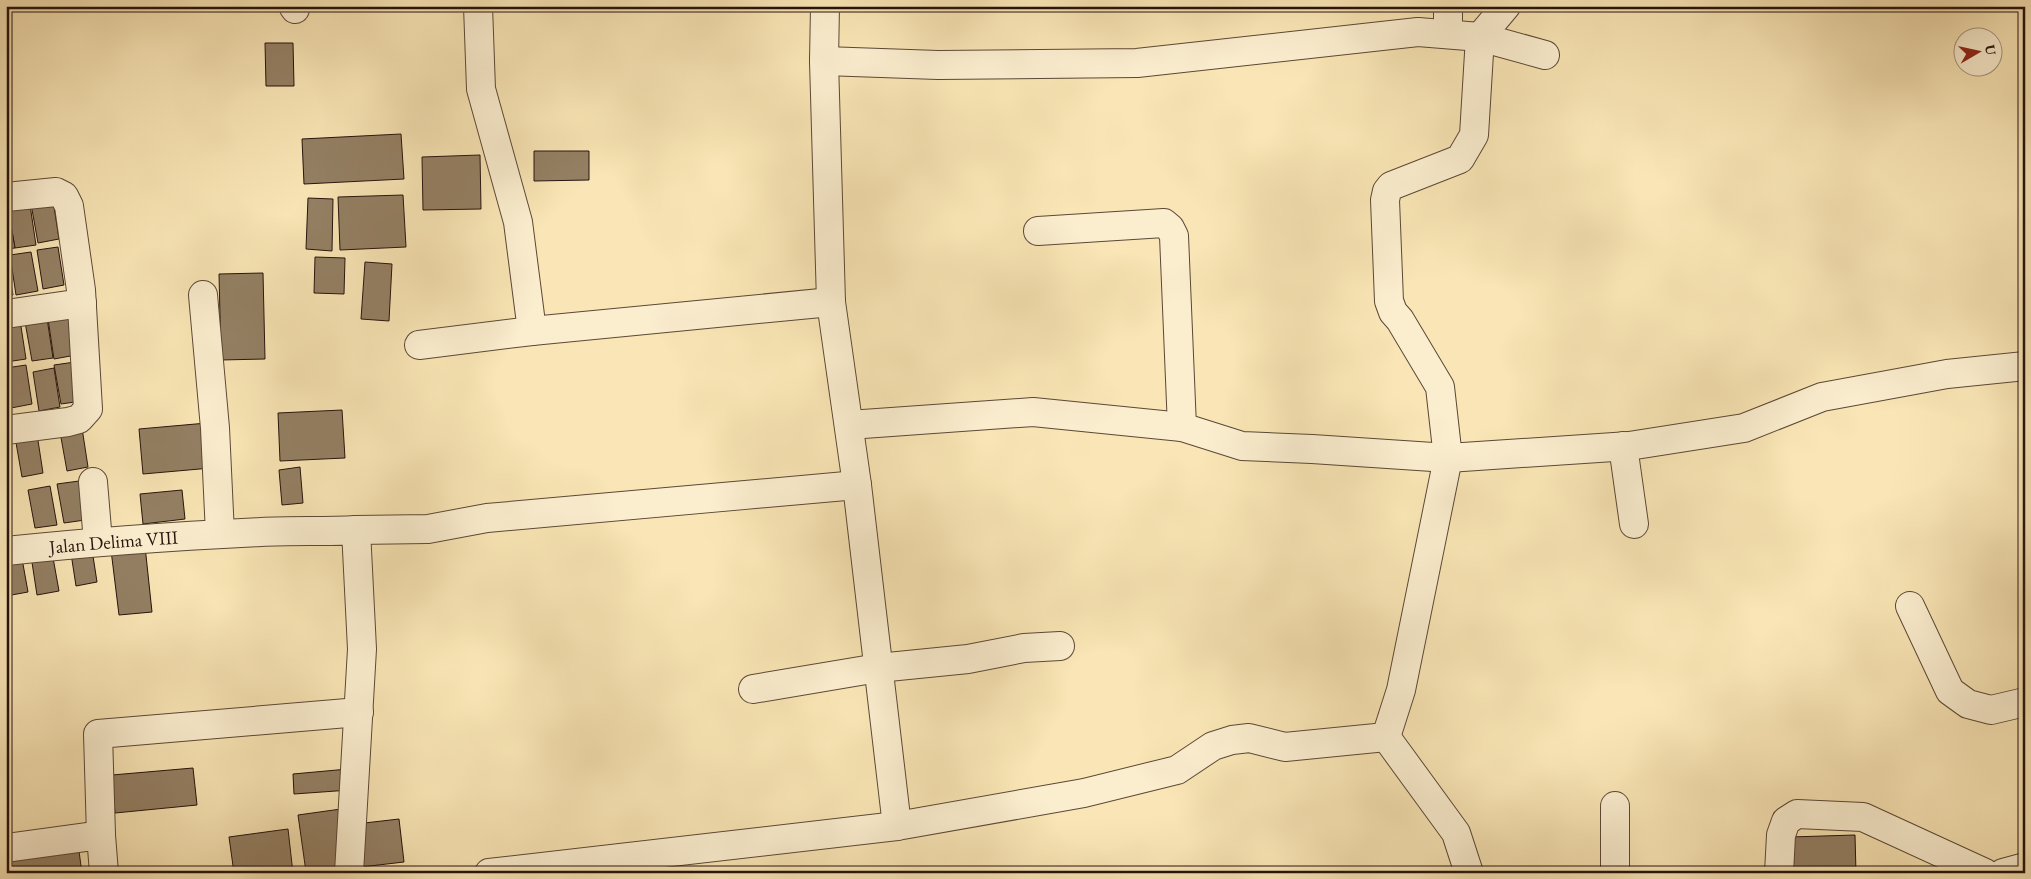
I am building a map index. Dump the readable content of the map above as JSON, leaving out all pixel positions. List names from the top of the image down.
{
  "streets": {
    "street": ["Jalan Delima VIII"]
  },
  "north": "right"
}
